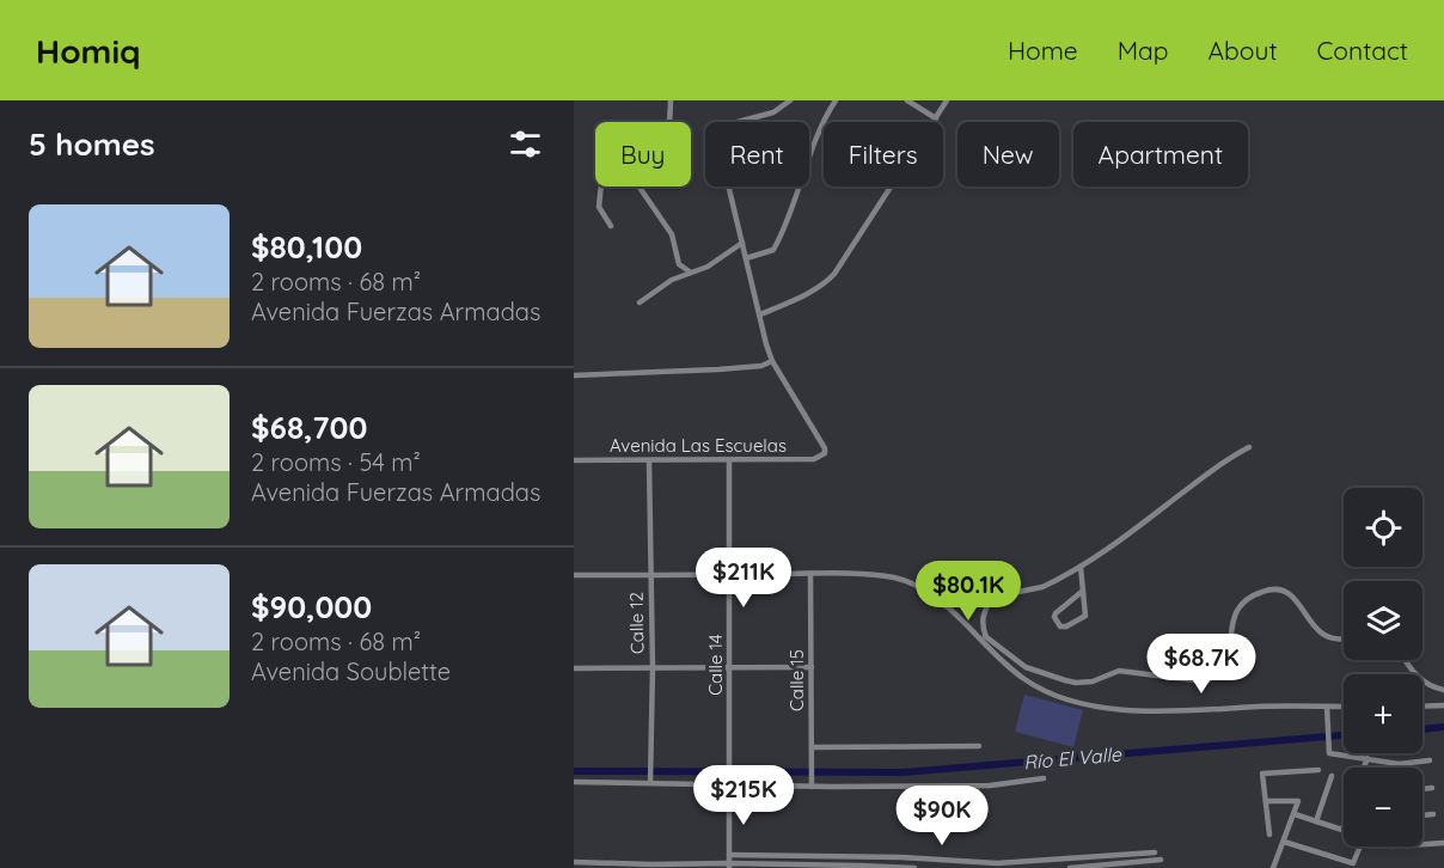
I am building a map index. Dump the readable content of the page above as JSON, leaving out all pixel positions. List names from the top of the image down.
{
  "streets": {
    "street": [
      "Avenida Las Escuelas",
      "Calle 12",
      "Calle 14",
      "Calle 15"
    ]
  },
  "crossings": [
    ["Avenida Las Escuelas", "Calle 12"],
    ["Avenida Las Escuelas", "Calle 14"]
  ],
  "water": ["Río El Valle"],
  "page": {
    "header": "Homiq",
    "nav": [
      "Home",
      "Map",
      "About",
      "Contact"
    ],
    "heading": "5 homes",
    "chip": [
      "Buy",
      "Rent",
      "Filters",
      "New",
      "Apartment"
    ],
    "list": [
      {
        "name": "$80,100",
        "note": "2 rooms · 68 m² · Avenida Fuerzas Armadas"
      },
      {
        "name": "$68,700",
        "note": "2 rooms · 54 m² · Avenida Fuerzas Armadas"
      },
      {
        "name": "$90,000",
        "note": "2 rooms · 68 m² · Avenida Soublette"
      }
    ],
    "map_buttons": ["+", "−"],
    "price": [
      "$211K",
      "$80.1K",
      "$68.7K",
      "$215K",
      "$90K"
    ]
  }
}
